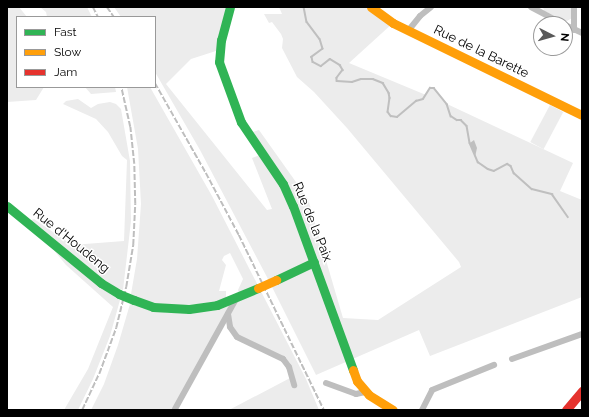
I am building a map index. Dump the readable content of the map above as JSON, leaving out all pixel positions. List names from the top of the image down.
{
  "streets": {
    "street": ["Rue de la Barette", "Rue de la Paix", "Rue d'Houdeng"]
  },
  "crossings": [
    ["Rue de la Paix", "Rue d'Houdeng"]
  ],
  "legend": ["Fast", "Slow", "Jam"],
  "north": "right"
}
